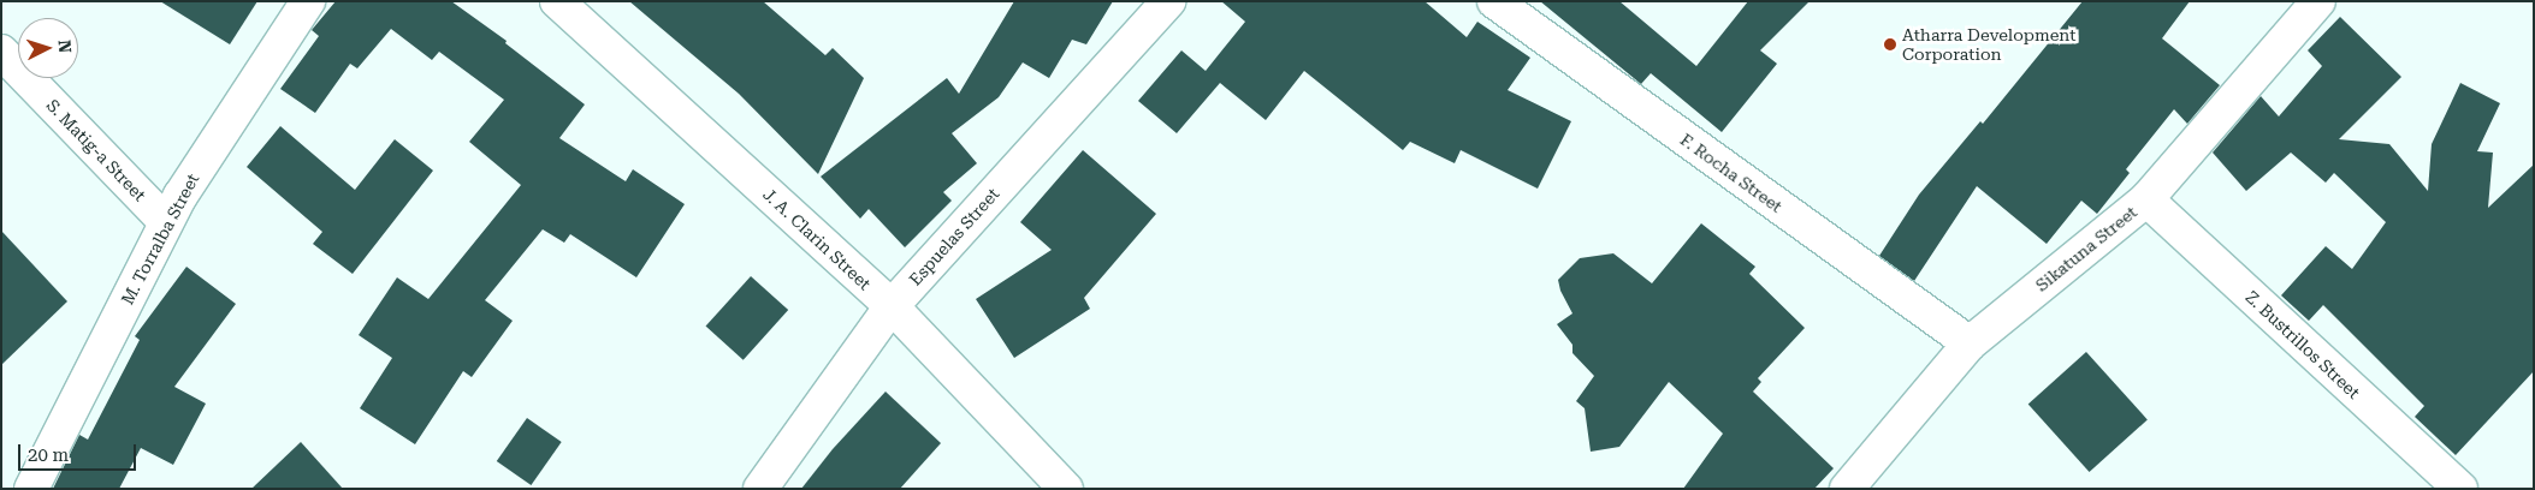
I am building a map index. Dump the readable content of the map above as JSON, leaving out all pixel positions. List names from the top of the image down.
{
  "streets": {
    "street": [
      "S. Matig-a Street",
      "F. Rocha Street",
      "Espuelas Street",
      "M. Torralba Street",
      "J. A. Clarin Street",
      "Sikatuna Street",
      "Z. Bustrillos Street"
    ]
  },
  "crossings": [
    ["S. Matig-a Street", "M. Torralba Street"],
    ["F. Rocha Street", "Sikatuna Street"],
    ["Espuelas Street", "J. A. Clarin Street"],
    ["Sikatuna Street", "Z. Bustrillos Street"]
  ],
  "places": ["Atharra Development Corporation"],
  "scale_bar": "20 m",
  "north": "right"
}
